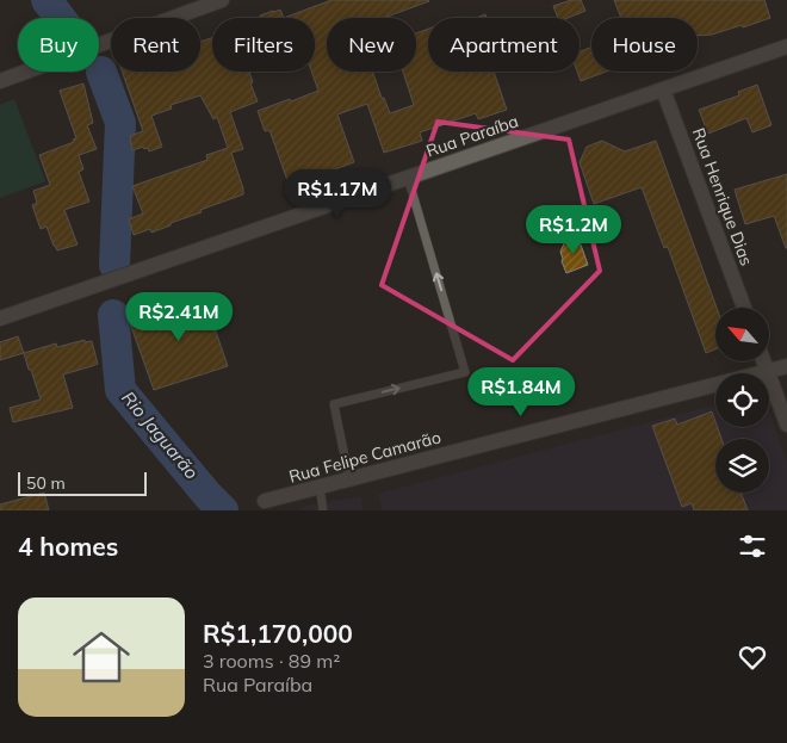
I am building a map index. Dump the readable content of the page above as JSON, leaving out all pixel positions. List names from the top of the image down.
{
  "streets": {
    "street": ["Rua Paraíba", "Rua Henrique Dias", "Rua Felipe Camarão"]
  },
  "crossings": [
    ["Rua Paraíba", "Rua Henrique Dias"]
  ],
  "water": ["Rio Jaguarão"],
  "scale_bar": "50 m",
  "north": "top left",
  "page": {
    "chip": [
      "Buy",
      "Rent",
      "Filters",
      "New",
      "Apartment",
      "House"
    ],
    "price": [
      "R$1.17M",
      "R$1.2M",
      "R$2.41M",
      "R$1.84M"
    ],
    "scale": "50 m",
    "heading": "4 homes",
    "list": [
      {
        "name": "R$1,170,000",
        "note": "3 rooms · 89 m² · Rua Paraíba"
      }
    ]
  }
}
